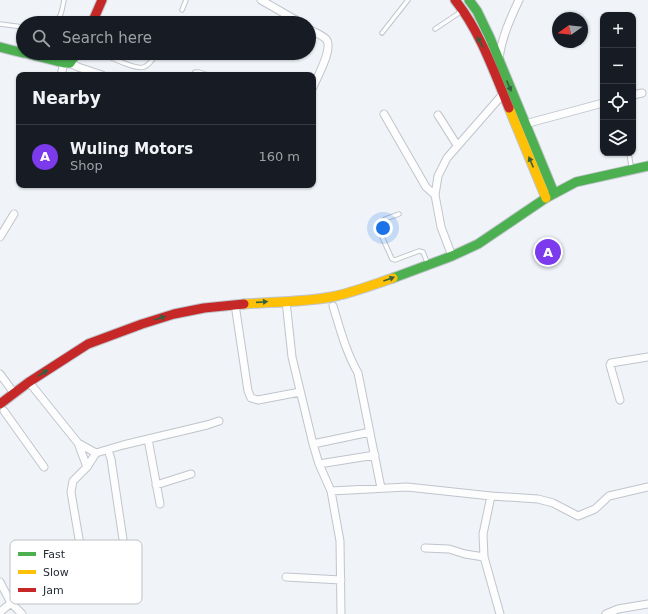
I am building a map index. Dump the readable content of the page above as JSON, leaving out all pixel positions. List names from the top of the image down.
{
  "legend": ["Fast", "Slow", "Jam"],
  "north": "left",
  "page": {
    "map_buttons": ["+", "−"],
    "search": "Search here",
    "heading": "Nearby",
    "list": [
      {
        "mark": "A",
        "name": "Wuling Motors",
        "note": "Shop",
        "value": "160 m"
      }
    ],
    "pins": "A"
  }
}
